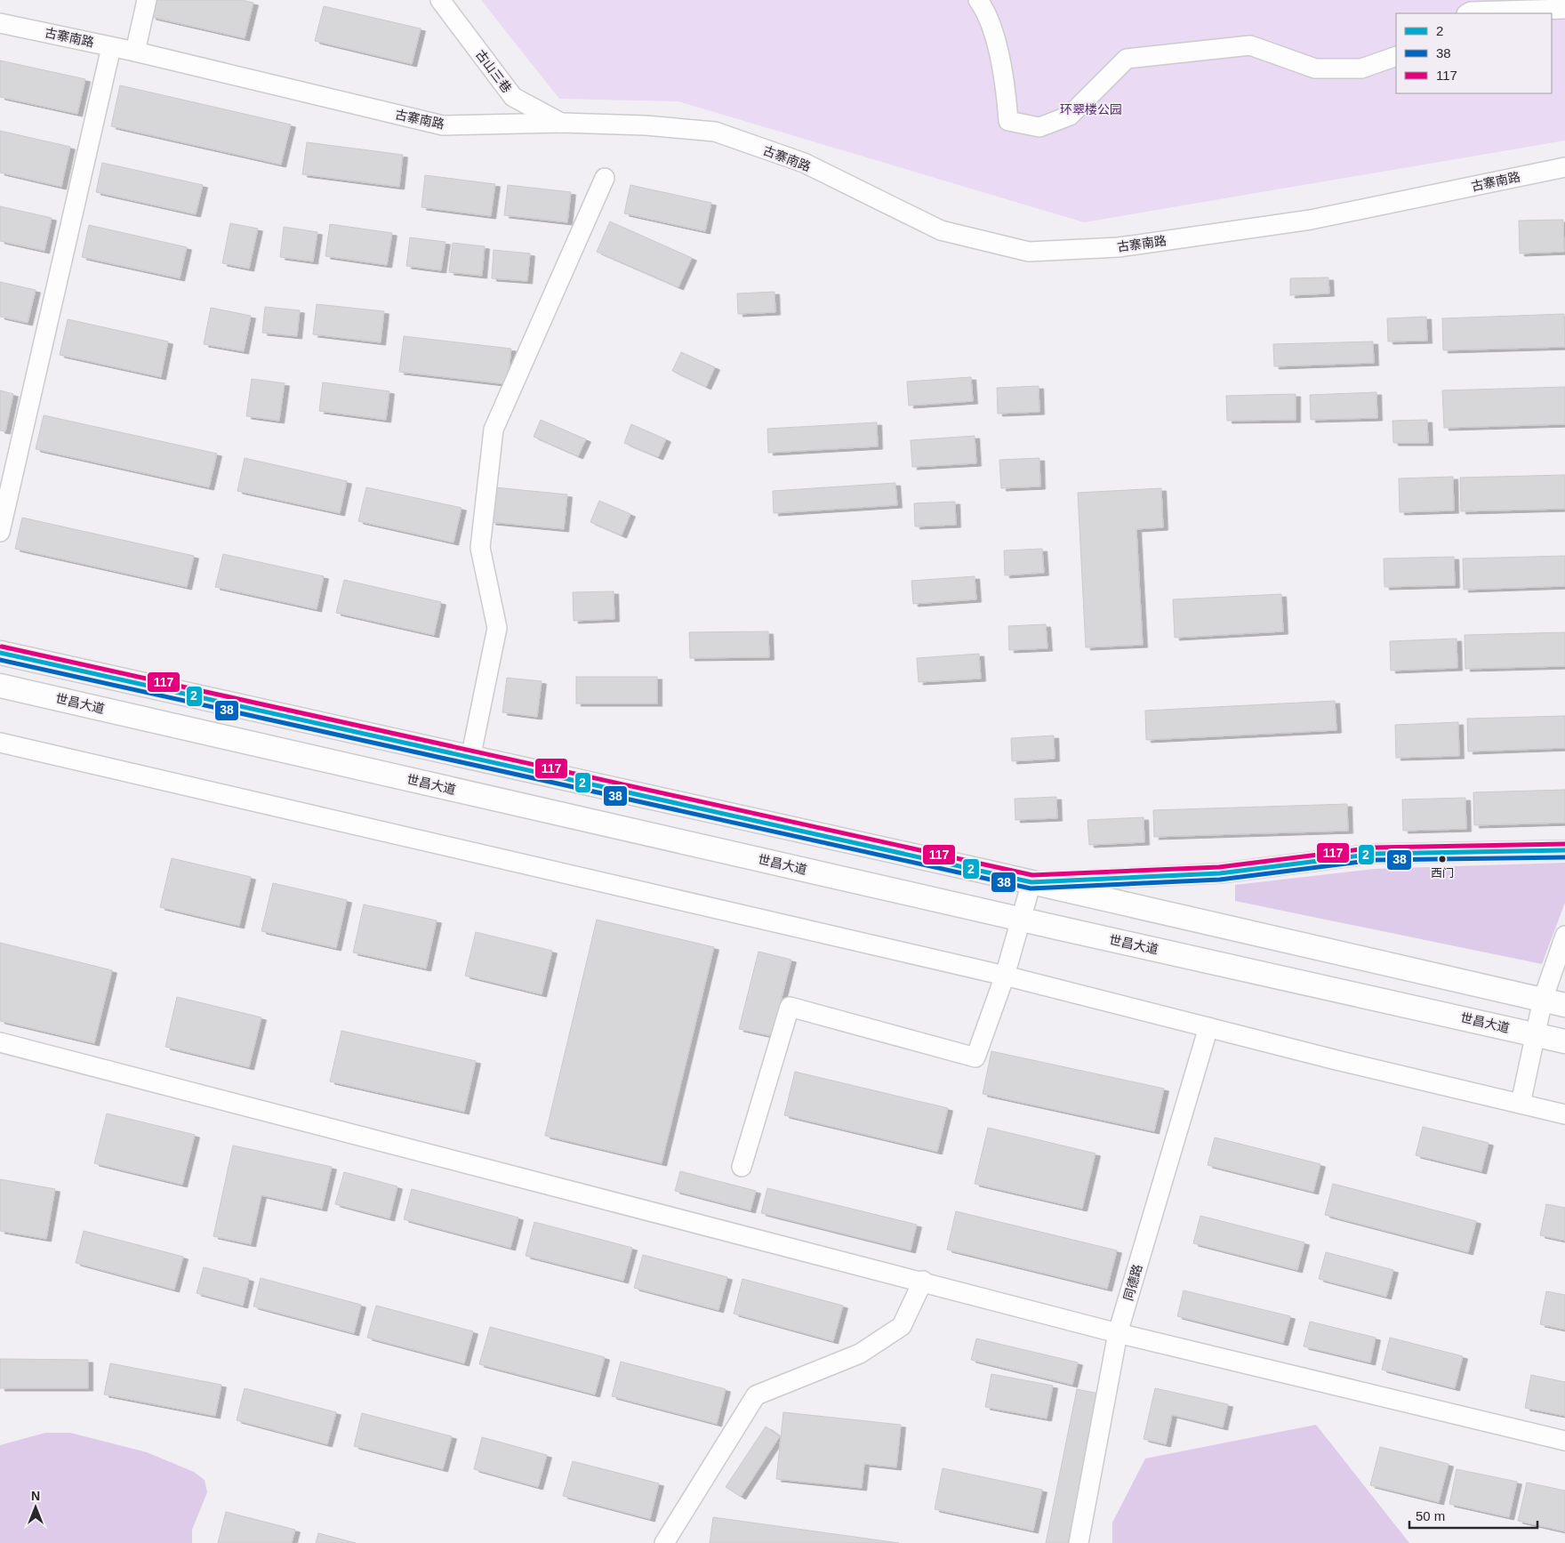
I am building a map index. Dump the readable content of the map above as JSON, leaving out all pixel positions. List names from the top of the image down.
{
  "streets": {
    "main road": ["世昌大道"],
    "street": ["古寨南路", "古山三巷", "同德路"]
  },
  "crossings": [
    ["古寨南路", "古山三巷"]
  ],
  "parks": ["环翠楼公园"],
  "places": ["西门"],
  "lines": ["transit line 117", "transit line 2", "transit line 38"],
  "legend": ["2", "38", "117"],
  "scale_bar": "50 m",
  "north": "top"
}
